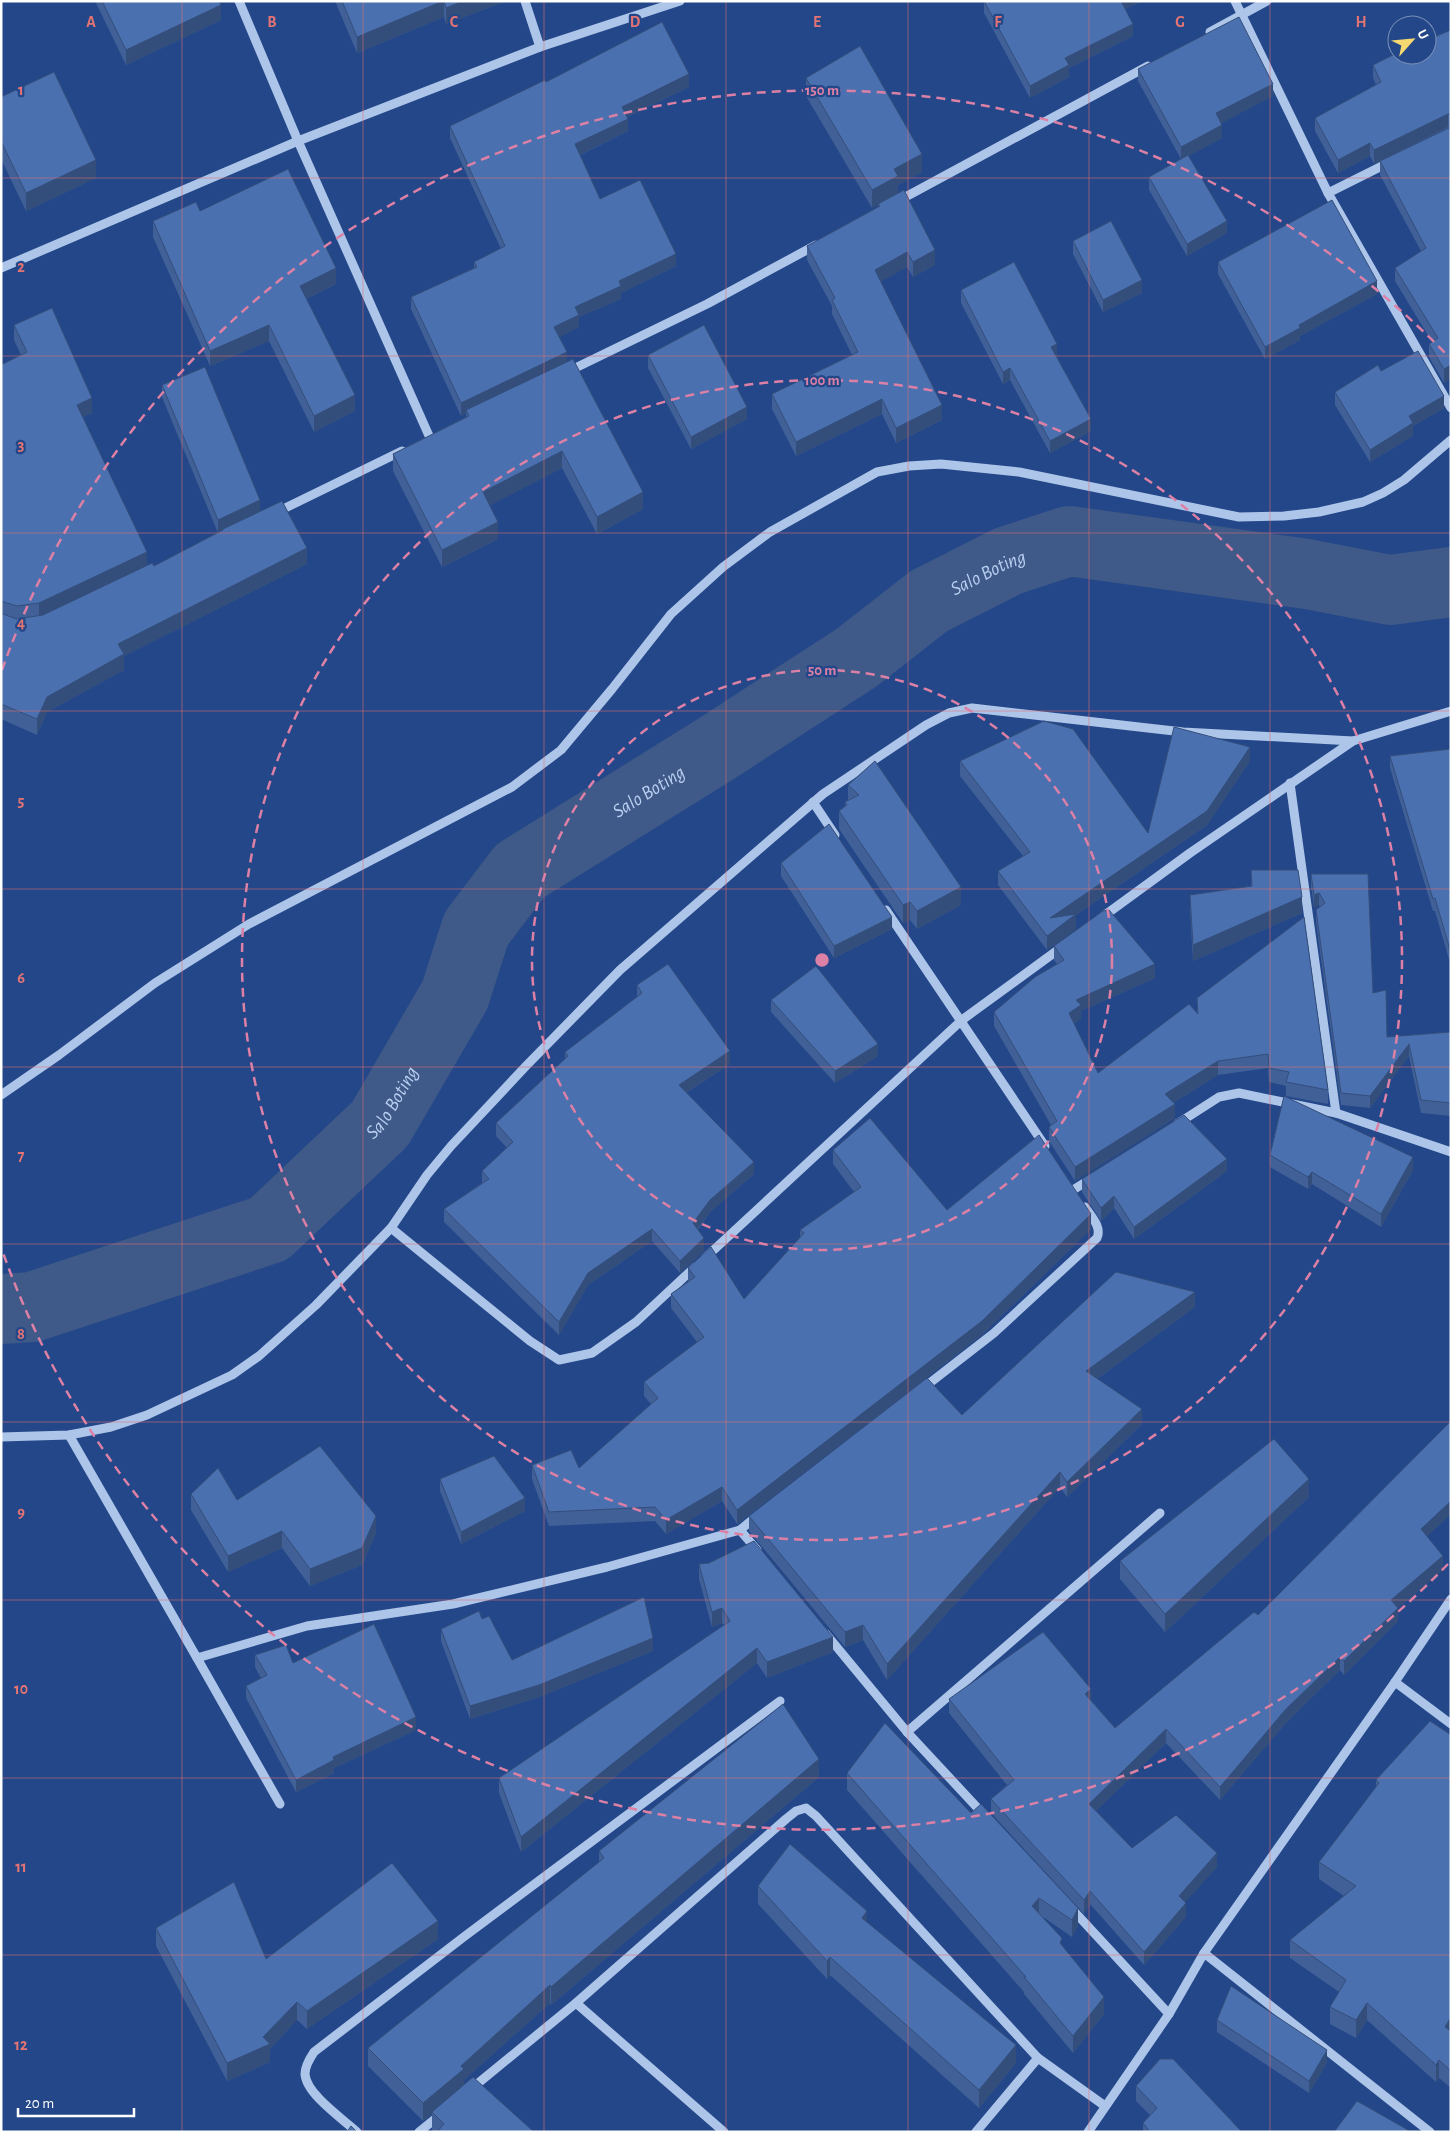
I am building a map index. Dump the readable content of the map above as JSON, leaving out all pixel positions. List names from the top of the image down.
{
  "water": ["Salo Boting"],
  "scale_bar": "20 m",
  "north": "top right",
  "grid": {
    "columns": [
      "A",
      "B",
      "C",
      "D",
      "E",
      "F",
      "G",
      "H"
    ],
    "rows": [
      "1",
      "2",
      "3",
      "4",
      "5",
      "6",
      "7",
      "8",
      "9",
      "10",
      "11",
      "12"
    ]
  },
  "rings": ["150 m", "100 m", "50 m"]
}
